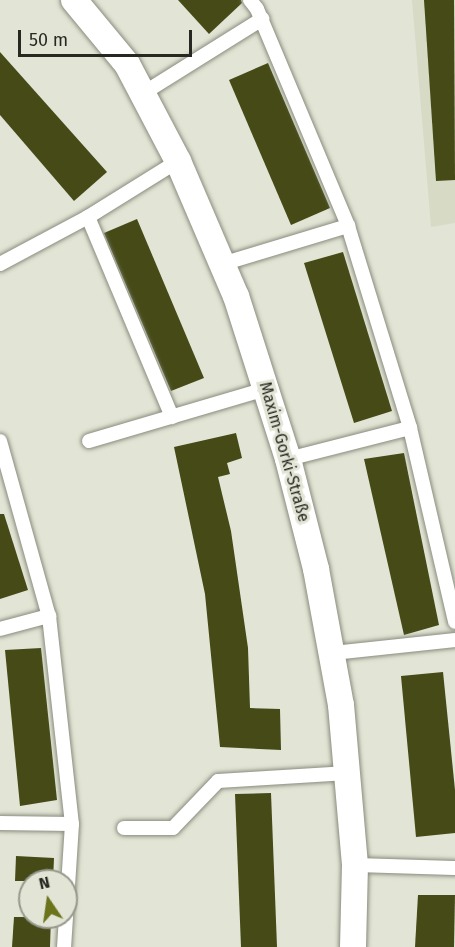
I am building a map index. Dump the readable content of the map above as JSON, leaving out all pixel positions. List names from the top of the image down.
{
  "streets": {
    "street": ["Maxim-Gorki-Straße"]
  },
  "scale_bar": "50 m",
  "north": "top"
}
